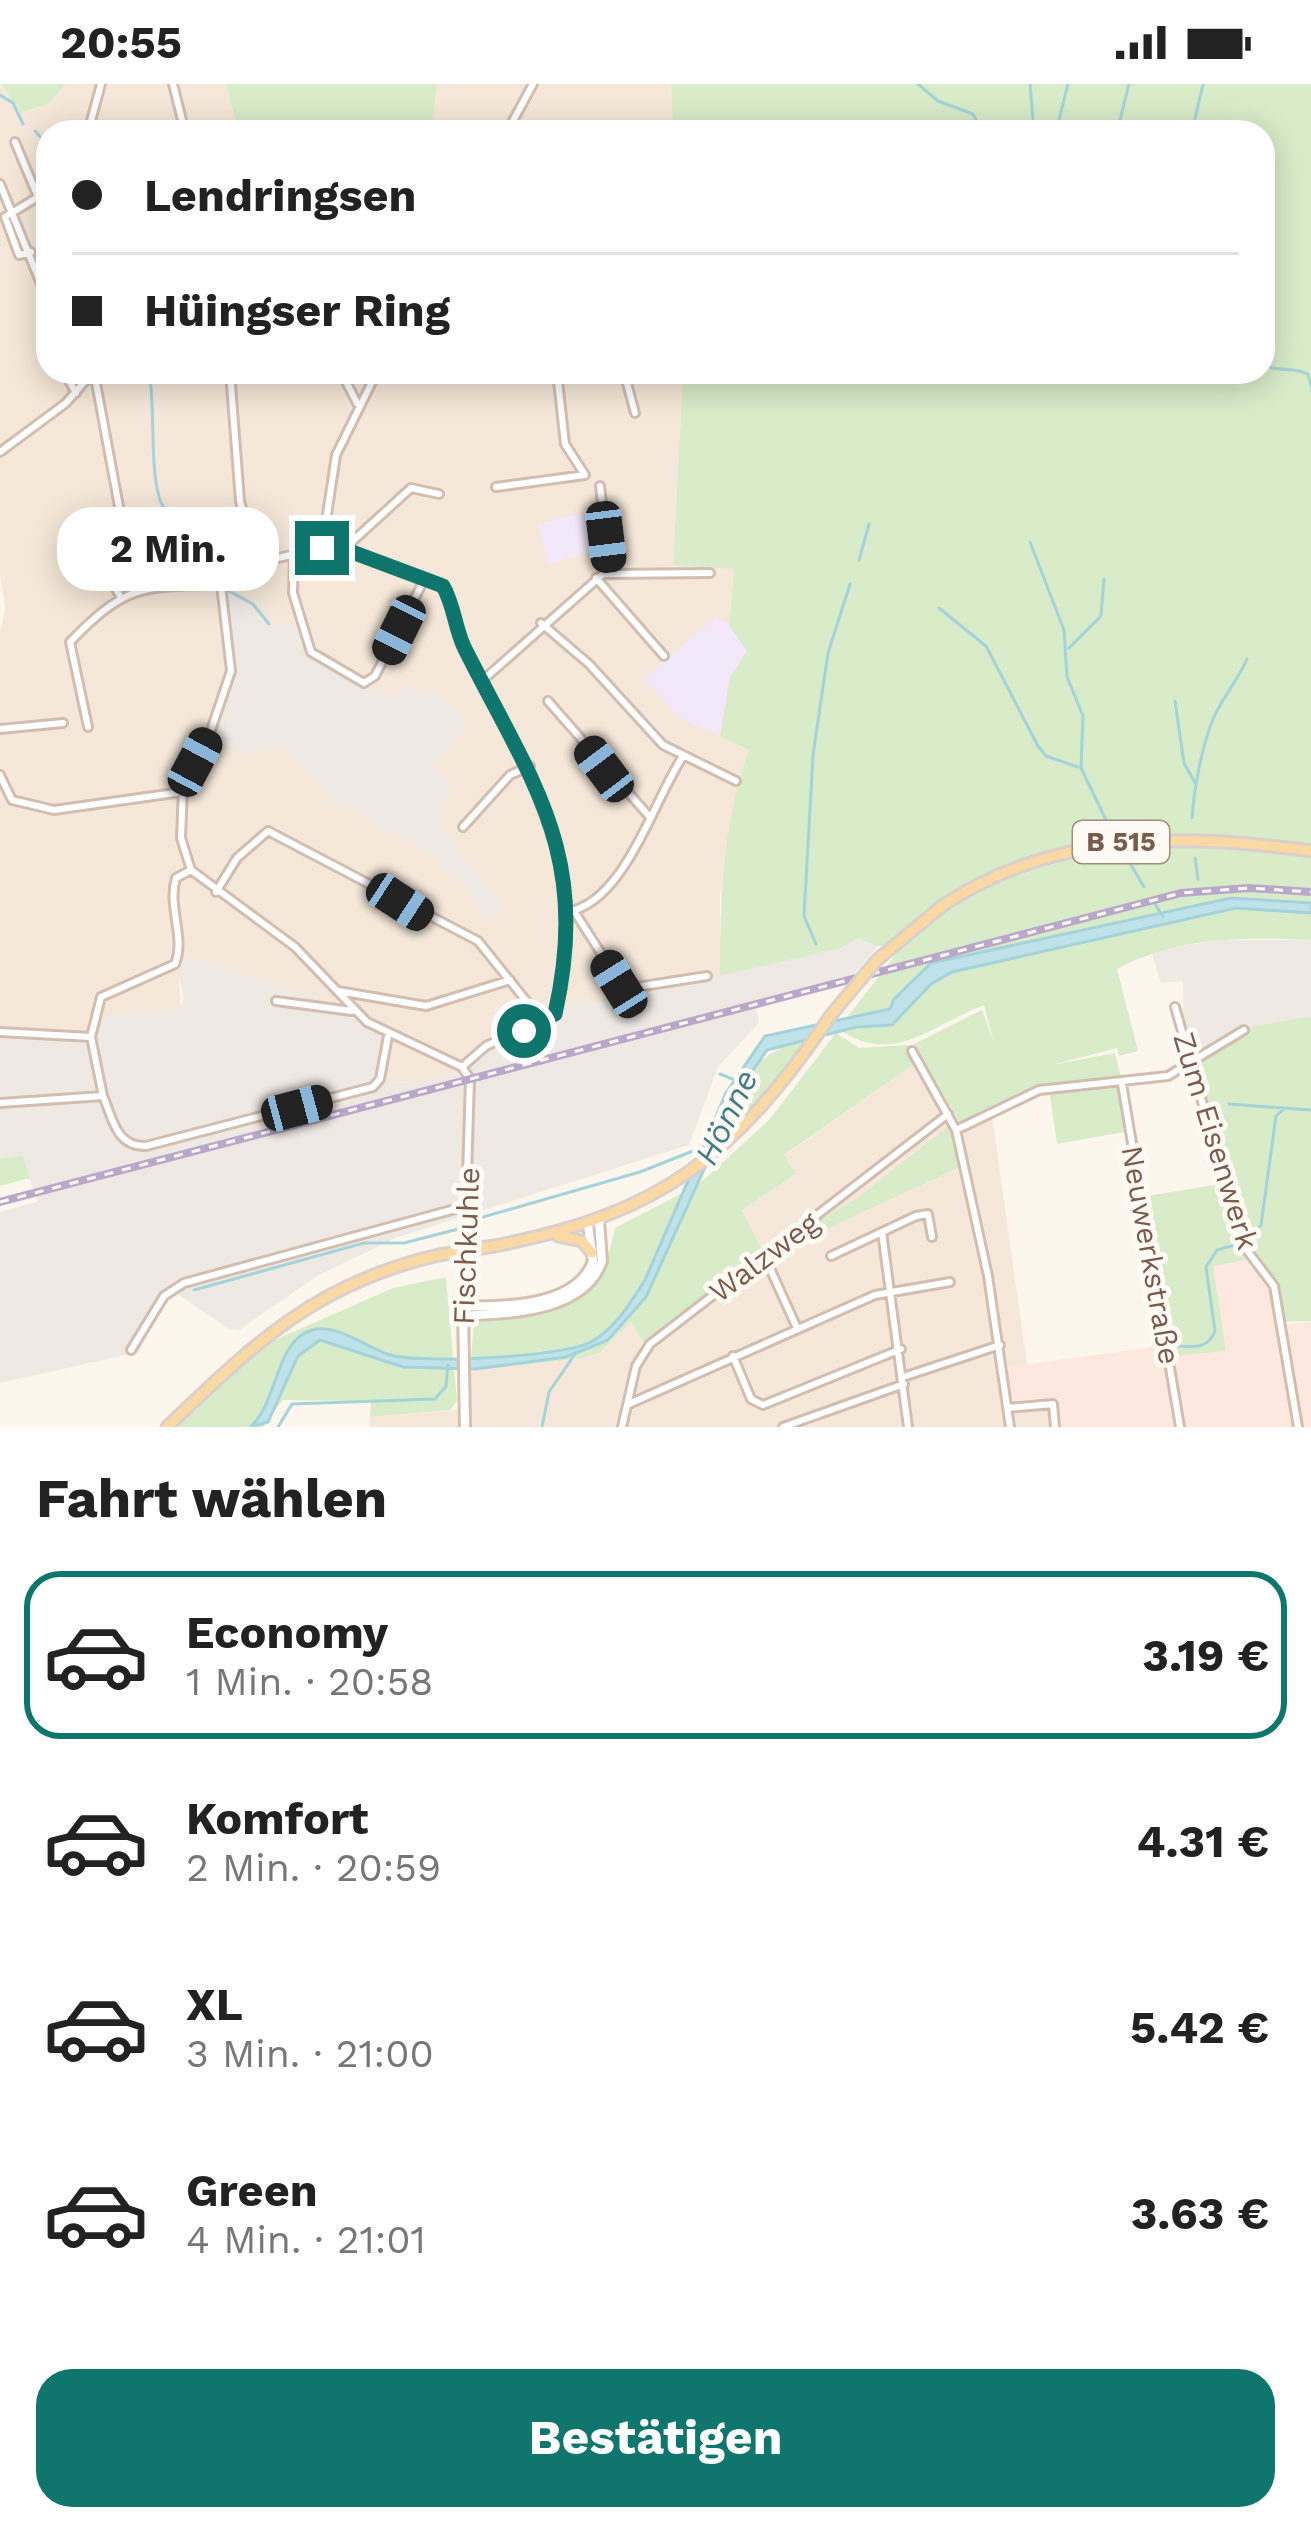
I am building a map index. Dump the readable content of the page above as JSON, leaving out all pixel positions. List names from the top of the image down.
{
  "streets": {
    "main road": ["B 515", "Fischkuhle"],
    "street": ["Zum Eisenwerk", "Neuwerkstraße", "Walzweg"]
  },
  "water": ["Hönne"],
  "page": {
    "status": "20:55",
    "banner": ["Lendringsen", "Hüingser Ring"],
    "bubble": "2 Min.",
    "heading": "Fahrt wählen",
    "list": [
      {
        "name": "Economy",
        "note": "1 Min. · 20:58",
        "value": "3.19 €"
      },
      {
        "name": "Komfort",
        "note": "2 Min. · 20:59",
        "value": "4.31 €"
      },
      {
        "name": "XL",
        "note": "3 Min. · 21:00",
        "value": "5.42 €"
      },
      {
        "name": "Green",
        "note": "4 Min. · 21:01",
        "value": "3.63 €"
      }
    ],
    "buttons": "Bestätigen"
  }
}
